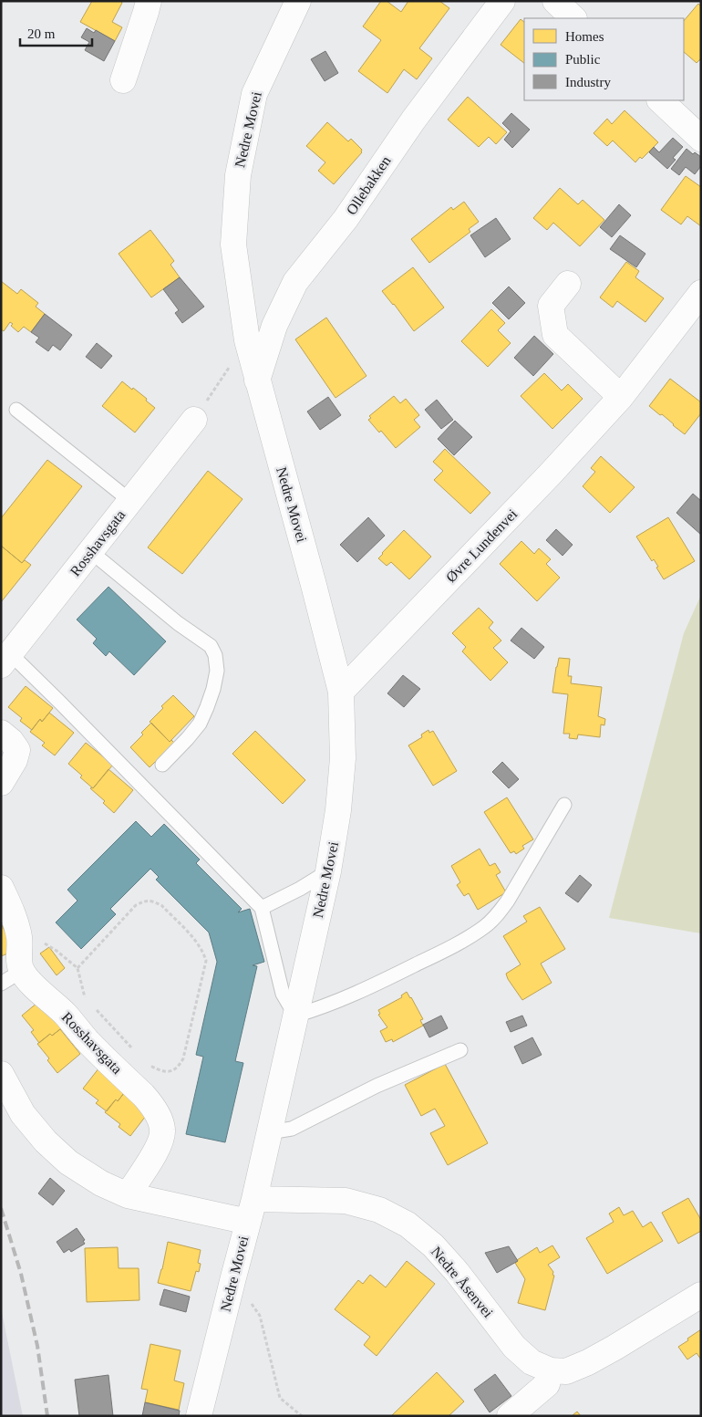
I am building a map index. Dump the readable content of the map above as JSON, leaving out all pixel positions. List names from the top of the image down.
{
  "streets": {
    "street": [
      "Nedre Movei",
      "Ollebakken",
      "Rosshavsgata",
      "Øvre Lundenvei",
      "Nedre Åsenvei"
    ]
  },
  "crossings": [
    ["Nedre Movei", "Ollebakken"],
    ["Nedre Movei", "Øvre Lundenvei"],
    ["Nedre Movei", "Nedre Åsenvei"]
  ],
  "legend": ["Homes", "Public", "Industry"],
  "scale_bar": "20 m"
}
